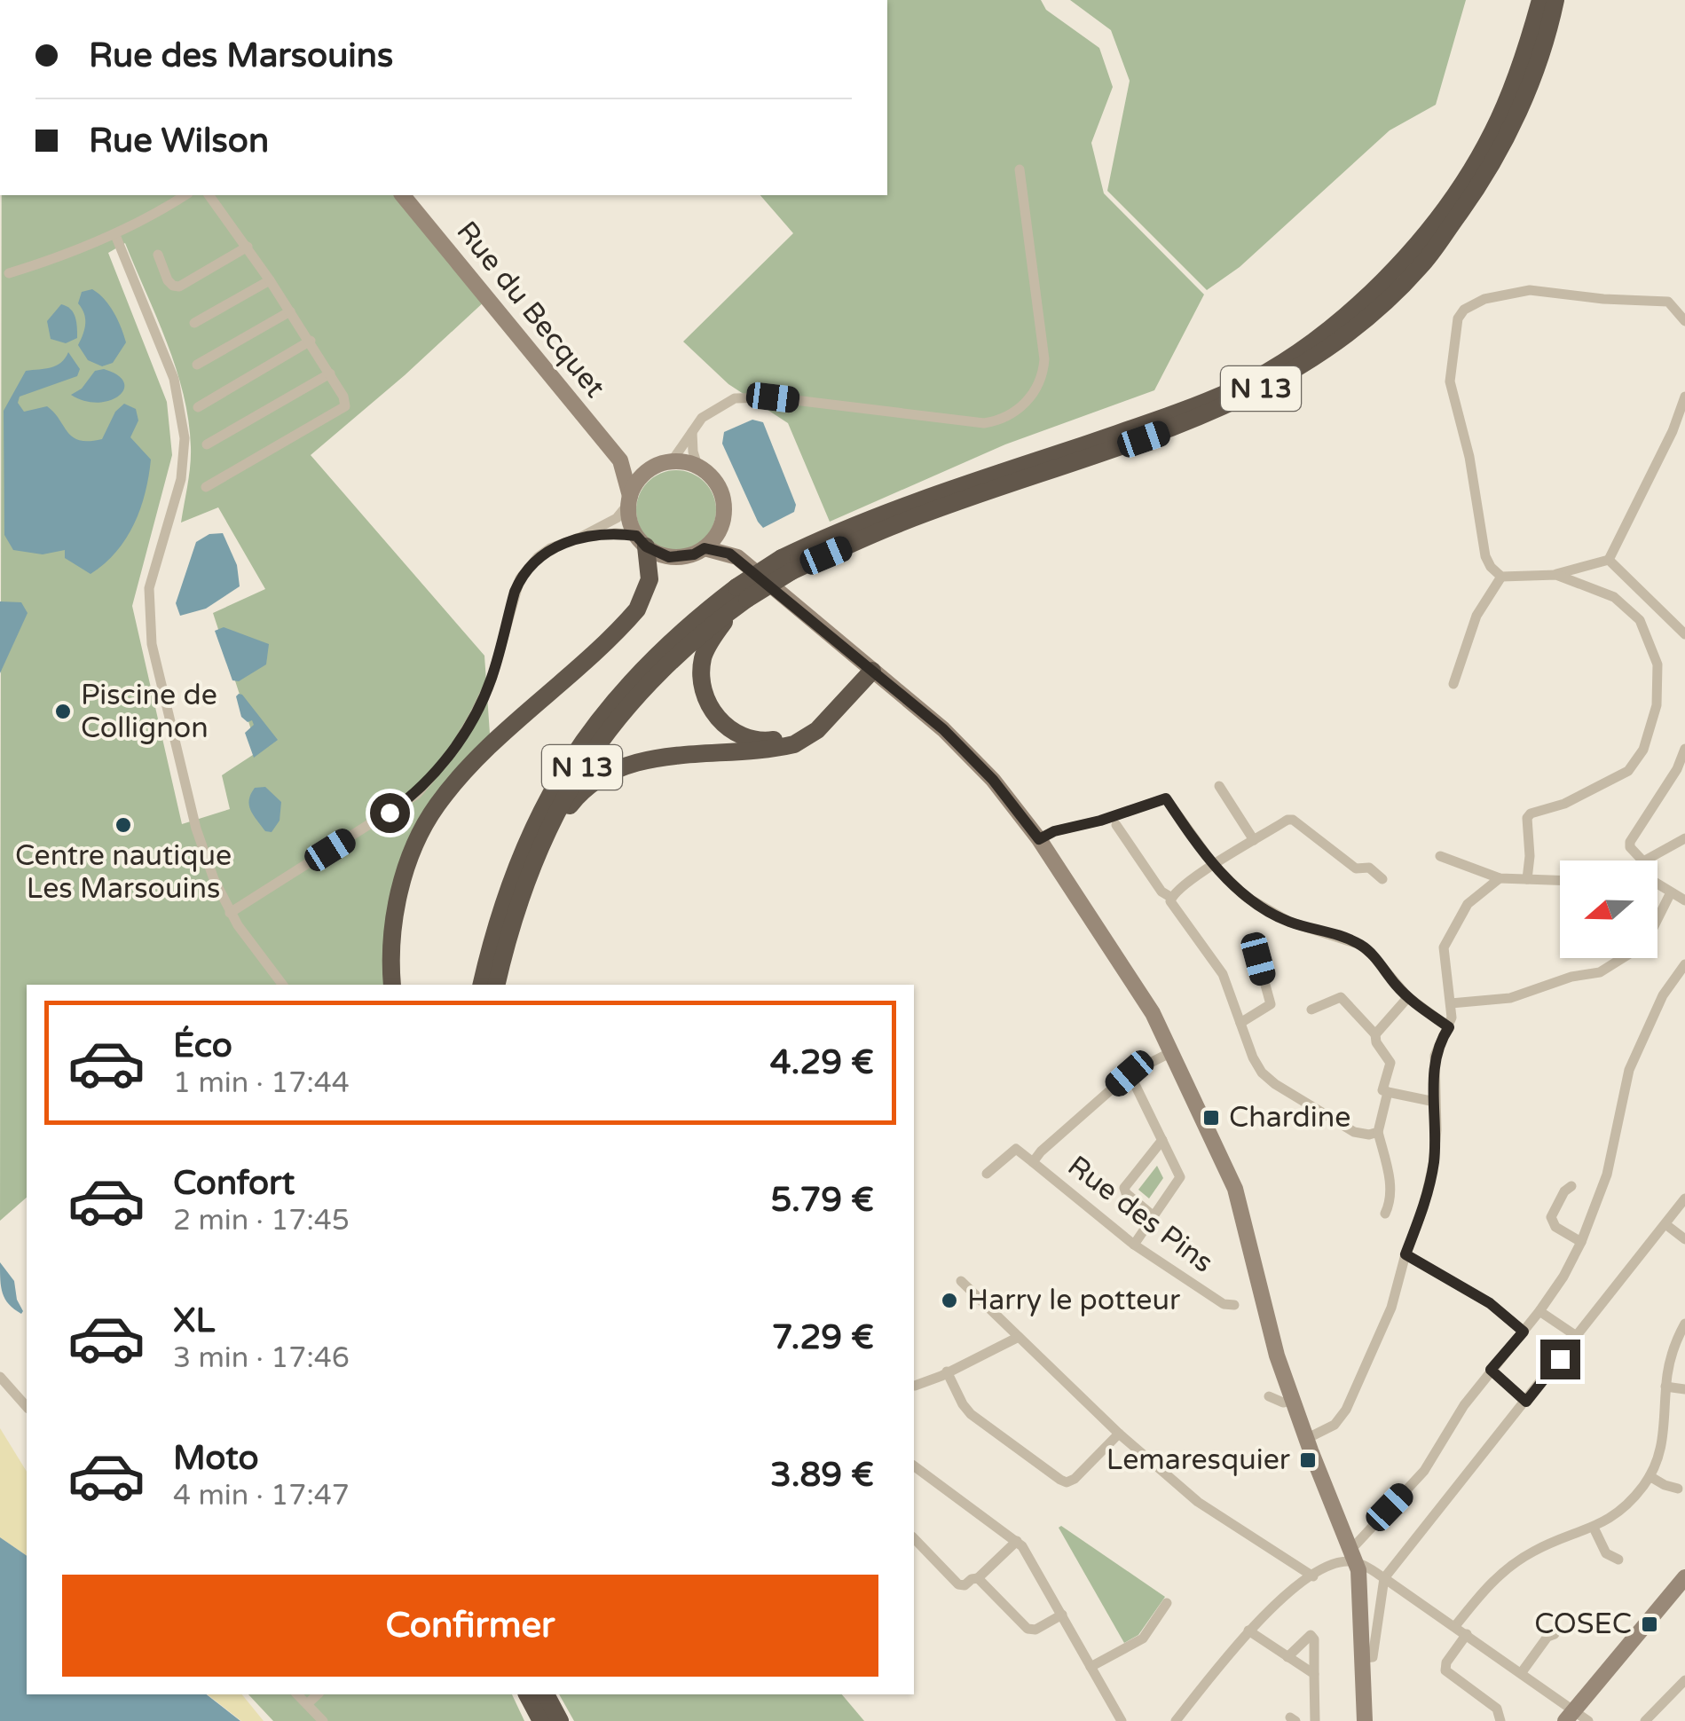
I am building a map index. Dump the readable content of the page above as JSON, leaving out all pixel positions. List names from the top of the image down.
{
  "streets": {
    "highway": ["N 13"],
    "main road": ["Rue du Becquet"],
    "street": ["Rue des Pins"]
  },
  "places": {
    "other": ["Piscine de Collignon", "Centre nautique Les Marsouins", "Harry le potteur"],
    "transit": ["Chardine", "Lemaresquier", "COSEC"]
  },
  "north": "left",
  "page": {
    "banner": ["Rue des Marsouins", "Rue Wilson"],
    "list": [
      {
        "name": "Éco",
        "note": "1 min · 17:44",
        "value": "4.29 €"
      },
      {
        "name": "Confort",
        "note": "2 min · 17:45",
        "value": "5.79 €"
      },
      {
        "name": "XL",
        "note": "3 min · 17:46",
        "value": "7.29 €"
      },
      {
        "name": "Moto",
        "note": "4 min · 17:47",
        "value": "3.89 €"
      }
    ],
    "buttons": "Confirmer"
  }
}
